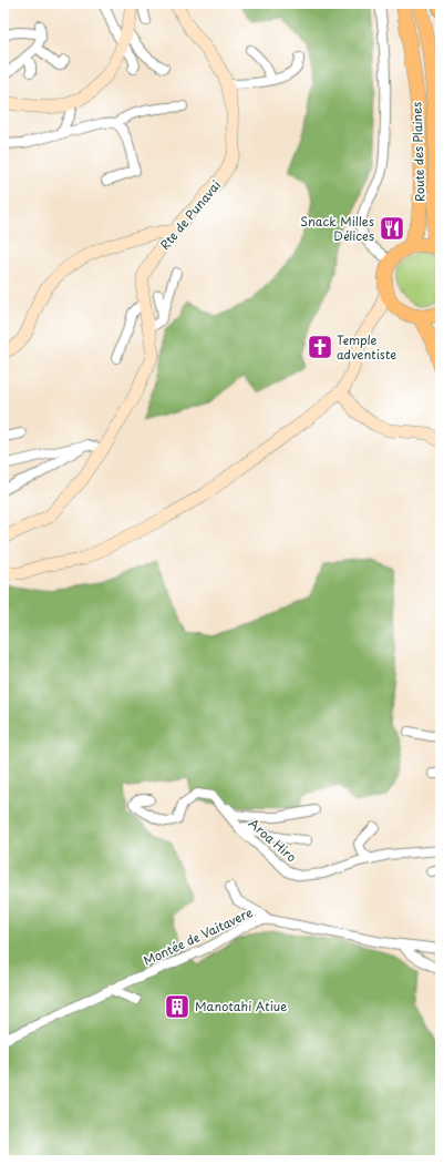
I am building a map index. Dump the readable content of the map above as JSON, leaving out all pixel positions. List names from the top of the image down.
{
  "streets": {
    "highway": ["Route des Plaines"],
    "main road": ["Rte de Punavai"],
    "street": ["Aroa Hiro", "Montée de Vaitavere"]
  },
  "places": {
    "restaurant": ["Snack Milles Délices"],
    "church": ["Temple adventiste"],
    "building": ["Manotahi Atiue"]
  }
}
